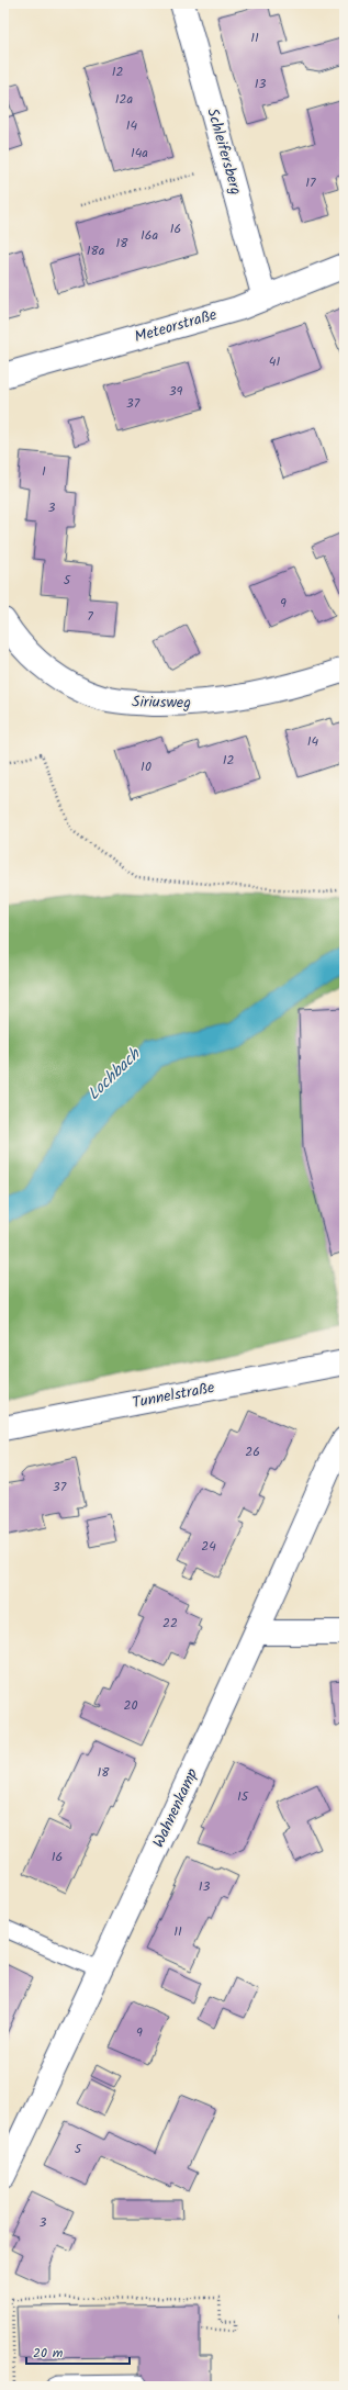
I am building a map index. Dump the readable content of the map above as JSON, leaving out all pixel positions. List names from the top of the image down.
{
  "streets": {
    "street": [
      "Schleifersberg",
      "Meteorstraße",
      "Siriusweg",
      "Tunnelstraße",
      "Wahnenkamp"
    ]
  },
  "crossings": [
    ["Schleifersberg", "Meteorstraße"]
  ],
  "water": ["Lochbach"],
  "house_numbers": [
    "11",
    "12",
    "13",
    "12a",
    "14",
    "14a",
    "17",
    "16",
    "16a",
    "18",
    "18a",
    "41",
    "39",
    "37",
    "1",
    "3",
    "5",
    "9",
    "7",
    "14",
    "12",
    "10",
    "26",
    "37",
    "24",
    "22",
    "20",
    "18",
    "15",
    "16",
    "13",
    "11",
    "9",
    "5",
    "3"
  ],
  "scale_bar": "20 m"
}
